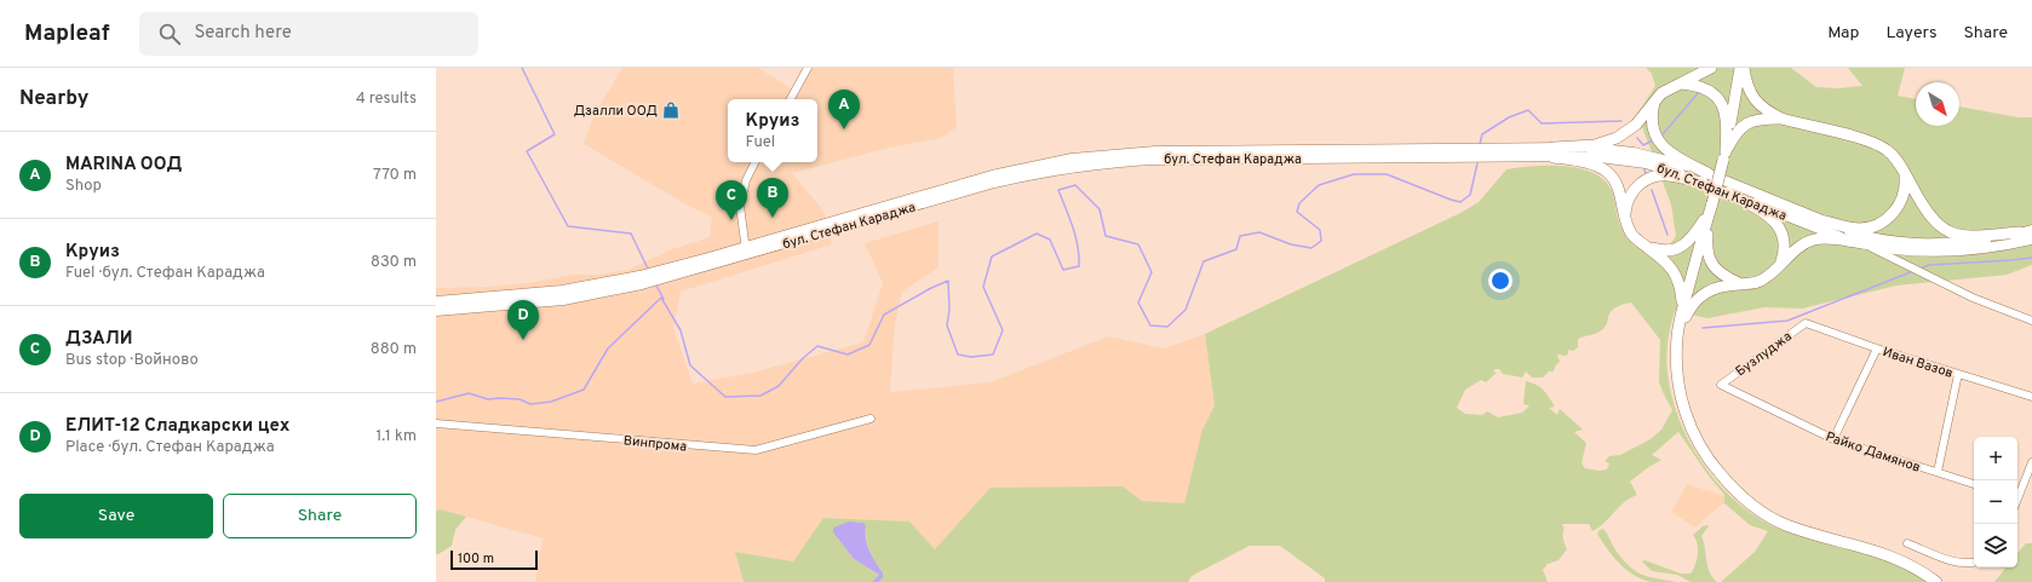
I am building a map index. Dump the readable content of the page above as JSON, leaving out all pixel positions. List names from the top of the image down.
{
  "streets": {
    "main road": ["бул. Стефан Караджа"],
    "street": [
      "Бузлуджа",
      "Иван Вазов",
      "Винпрома",
      "Райко Дамянов"
    ]
  },
  "crossings": [
    ["Бузлуджа", "Иван Вазов"],
    ["Бузлуджа", "Райко Дамянов"]
  ],
  "places": {
    "shop": ["Дзалли ООД"]
  },
  "scale_bar": "100 m",
  "north": "bottom right",
  "page": {
    "header": "Mapleaf",
    "search": "Search here",
    "nav": ["Map", "Layers", "Share"],
    "heading": ["Nearby", "4 results"],
    "pins": [
      "A",
      "B",
      "C",
      "D"
    ],
    "popup": ["Круиз", "Fuel"],
    "list": [
      {
        "mark": "A",
        "name": "MARINA ООД",
        "note": "Shop",
        "value": "770 m"
      },
      {
        "mark": "B",
        "name": "Круиз",
        "note": "Fuel · бул. Стефан Караджа",
        "value": "830 m"
      },
      {
        "mark": "C",
        "name": "ДЗАЛИ",
        "note": "Bus stop · Войново",
        "value": "880 m"
      },
      {
        "mark": "D",
        "name": "ЕЛИТ-12 Сладкарски цех",
        "note": "Place · бул. Стефан Караджа",
        "value": "1.1 km"
      }
    ],
    "map_buttons": ["+", "−"],
    "buttons": ["Save", "Share"],
    "scale": "100 m"
  }
}
